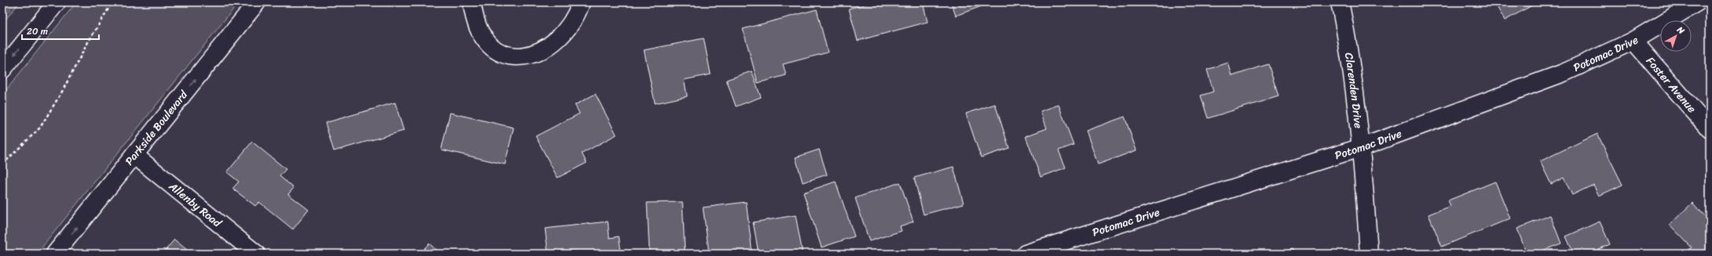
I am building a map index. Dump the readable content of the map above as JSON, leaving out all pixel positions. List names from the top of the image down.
{
  "streets": {
    "street": [
      "Potomac Drive",
      "Foster Avenue",
      "Clarenden Drive",
      "Parkside Boulevard",
      "Allenby Road"
    ]
  },
  "crossings": [
    ["Potomac Drive", "Foster Avenue"],
    ["Potomac Drive", "Clarenden Drive"],
    ["Parkside Boulevard", "Allenby Road"]
  ],
  "one_way": ["Parkside Boulevard"],
  "scale_bar": "20 m",
  "north": "top right"
}
